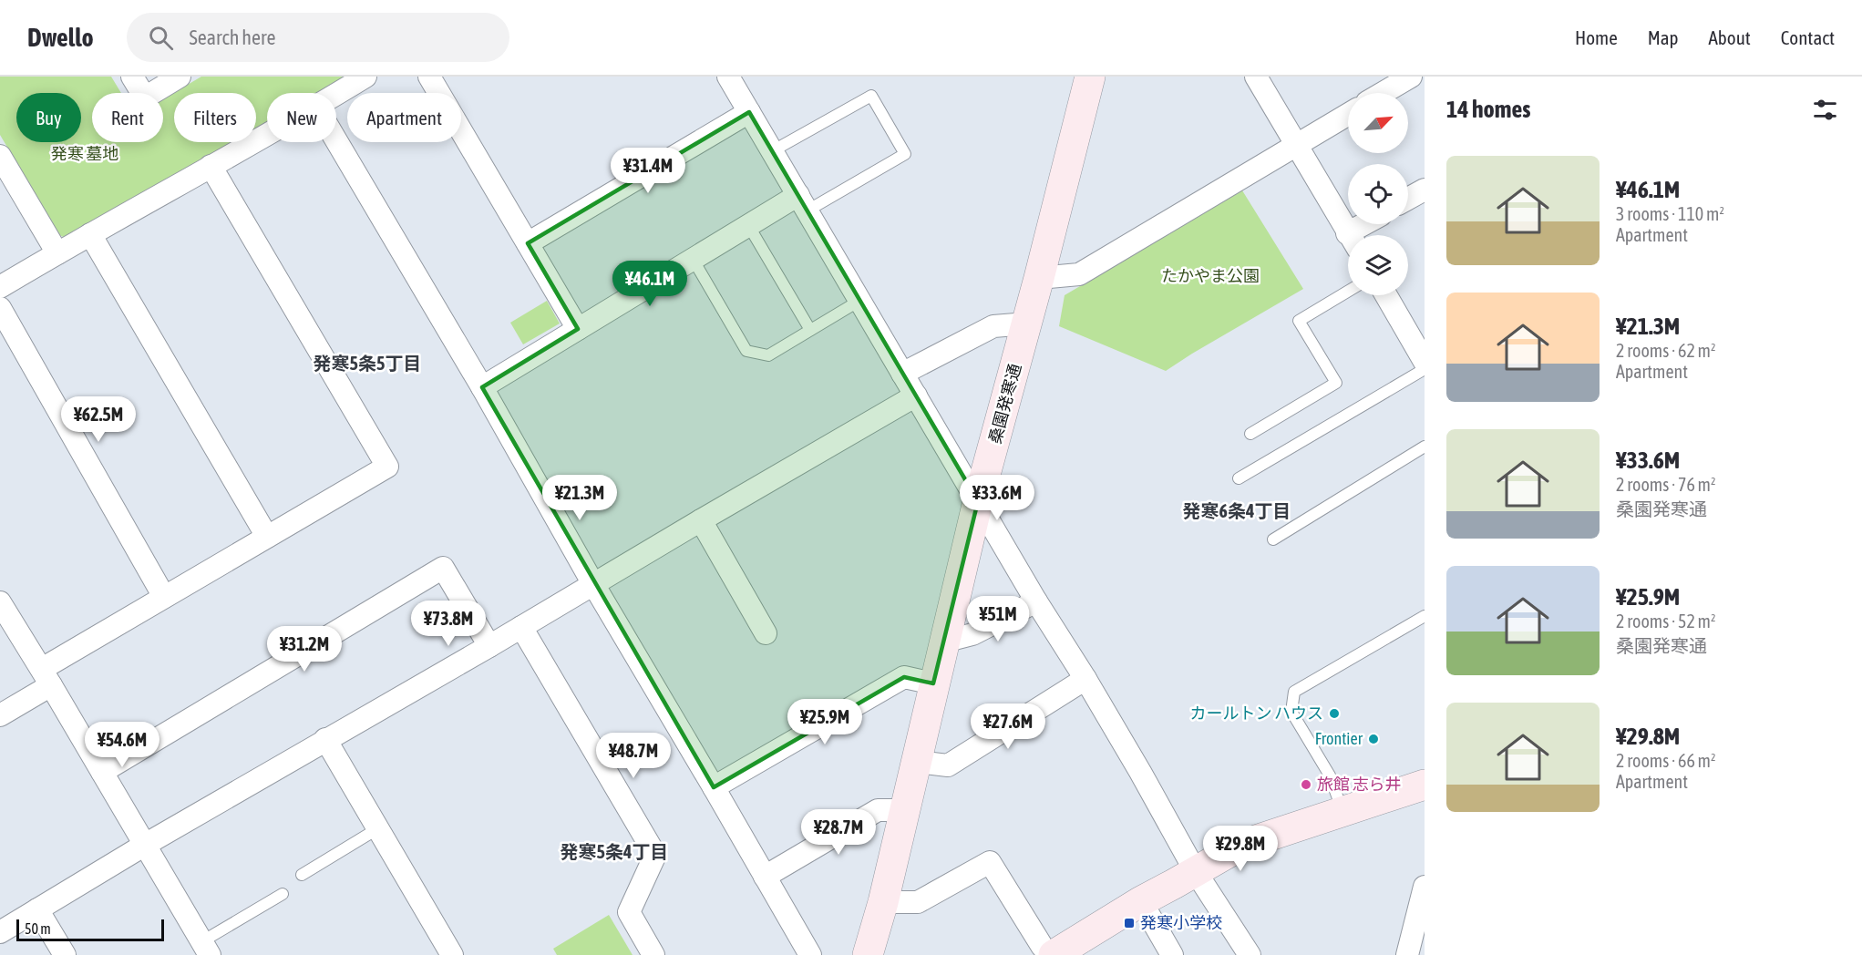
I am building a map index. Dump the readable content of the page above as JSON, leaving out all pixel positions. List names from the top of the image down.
{
  "streets": {
    "street": ["桑園発寒通"]
  },
  "districts": ["発寒5条5丁目", "発寒6条4丁目", "発寒5条4丁目"],
  "parks": ["発寒 墓地", "たかやま公園"],
  "places": {
    "other": ["カールトン ハウス", "Frontier", "旅館 志ら井"],
    "transit": ["発寒小学校"]
  },
  "scale_bar": "50 m",
  "north": "top right",
  "page": {
    "header": "Dwello",
    "search": "Search here",
    "nav": [
      "Home",
      "Map",
      "About",
      "Contact"
    ],
    "heading": "14 homes",
    "chip": [
      "Buy",
      "Rent",
      "Filters",
      "New",
      "Apartment"
    ],
    "list": [
      {
        "name": "¥46.1M",
        "note": "3 rooms · 110 m² · Apartment"
      },
      {
        "name": "¥21.3M",
        "note": "2 rooms · 62 m² · Apartment"
      },
      {
        "name": "¥33.6M",
        "note": "2 rooms · 76 m² · 桑園発寒通"
      },
      {
        "name": "¥25.9M",
        "note": "2 rooms · 52 m² · 桑園発寒通"
      },
      {
        "name": "¥29.8M",
        "note": "2 rooms · 66 m² · Apartment"
      }
    ],
    "price": [
      "¥31.4M",
      "¥46.1M",
      "¥62.5M",
      "¥21.3M",
      "¥33.6M",
      "¥51M",
      "¥73.8M",
      "¥31.2M",
      "¥25.9M",
      "¥27.6M",
      "¥54.6M",
      "¥48.7M",
      "¥28.7M",
      "¥29.8M"
    ],
    "scale": "50 m"
  }
}
